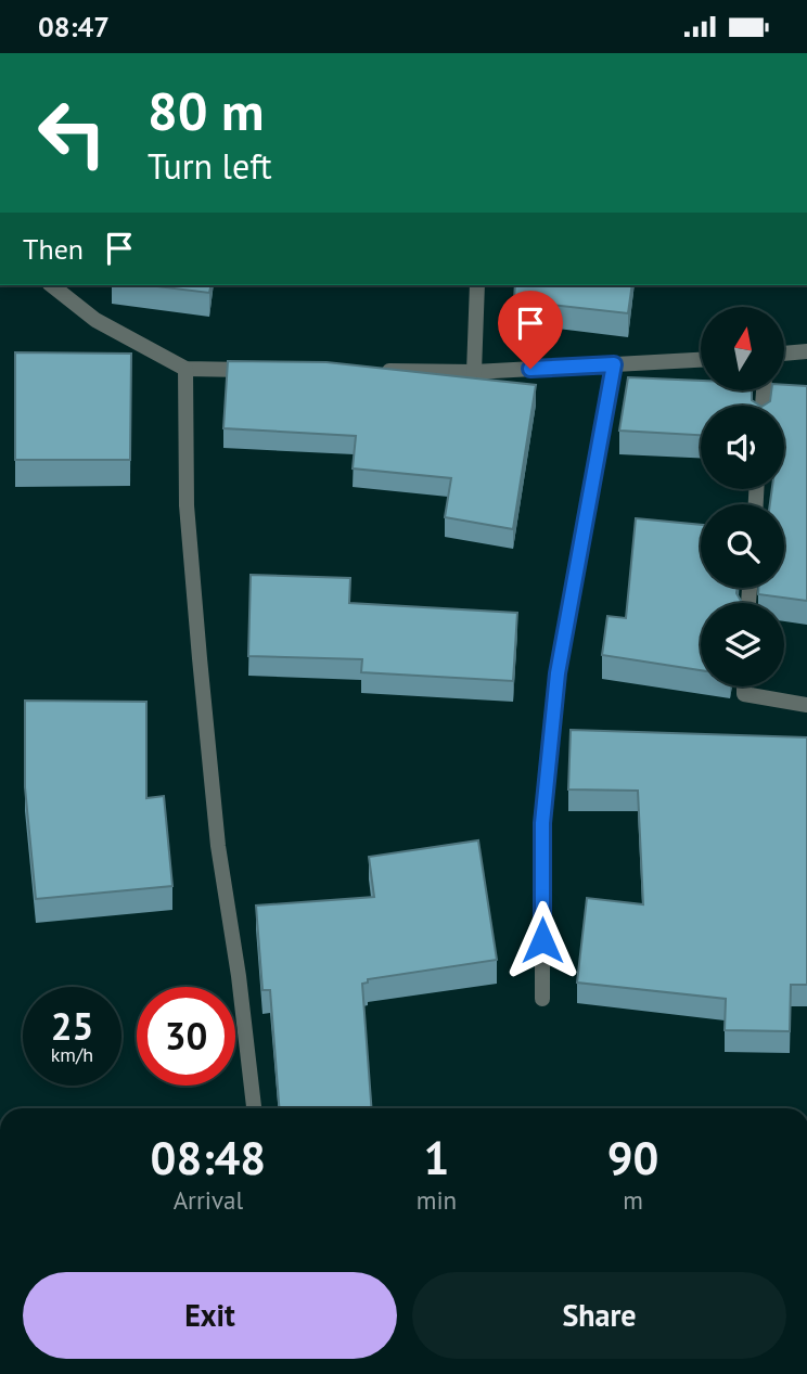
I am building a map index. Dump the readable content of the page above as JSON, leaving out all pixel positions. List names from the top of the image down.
{
  "north": "top",
  "page": {
    "status": "08:47",
    "turn": ["80 m", "Turn left"],
    "then": "Then",
    "speed": "25 km/h",
    "limit": "30",
    "eta": [
      "08:48",
      "Arrival",
      "1",
      "min",
      "90",
      "m"
    ],
    "buttons": ["Exit", "Share"]
  }
}
